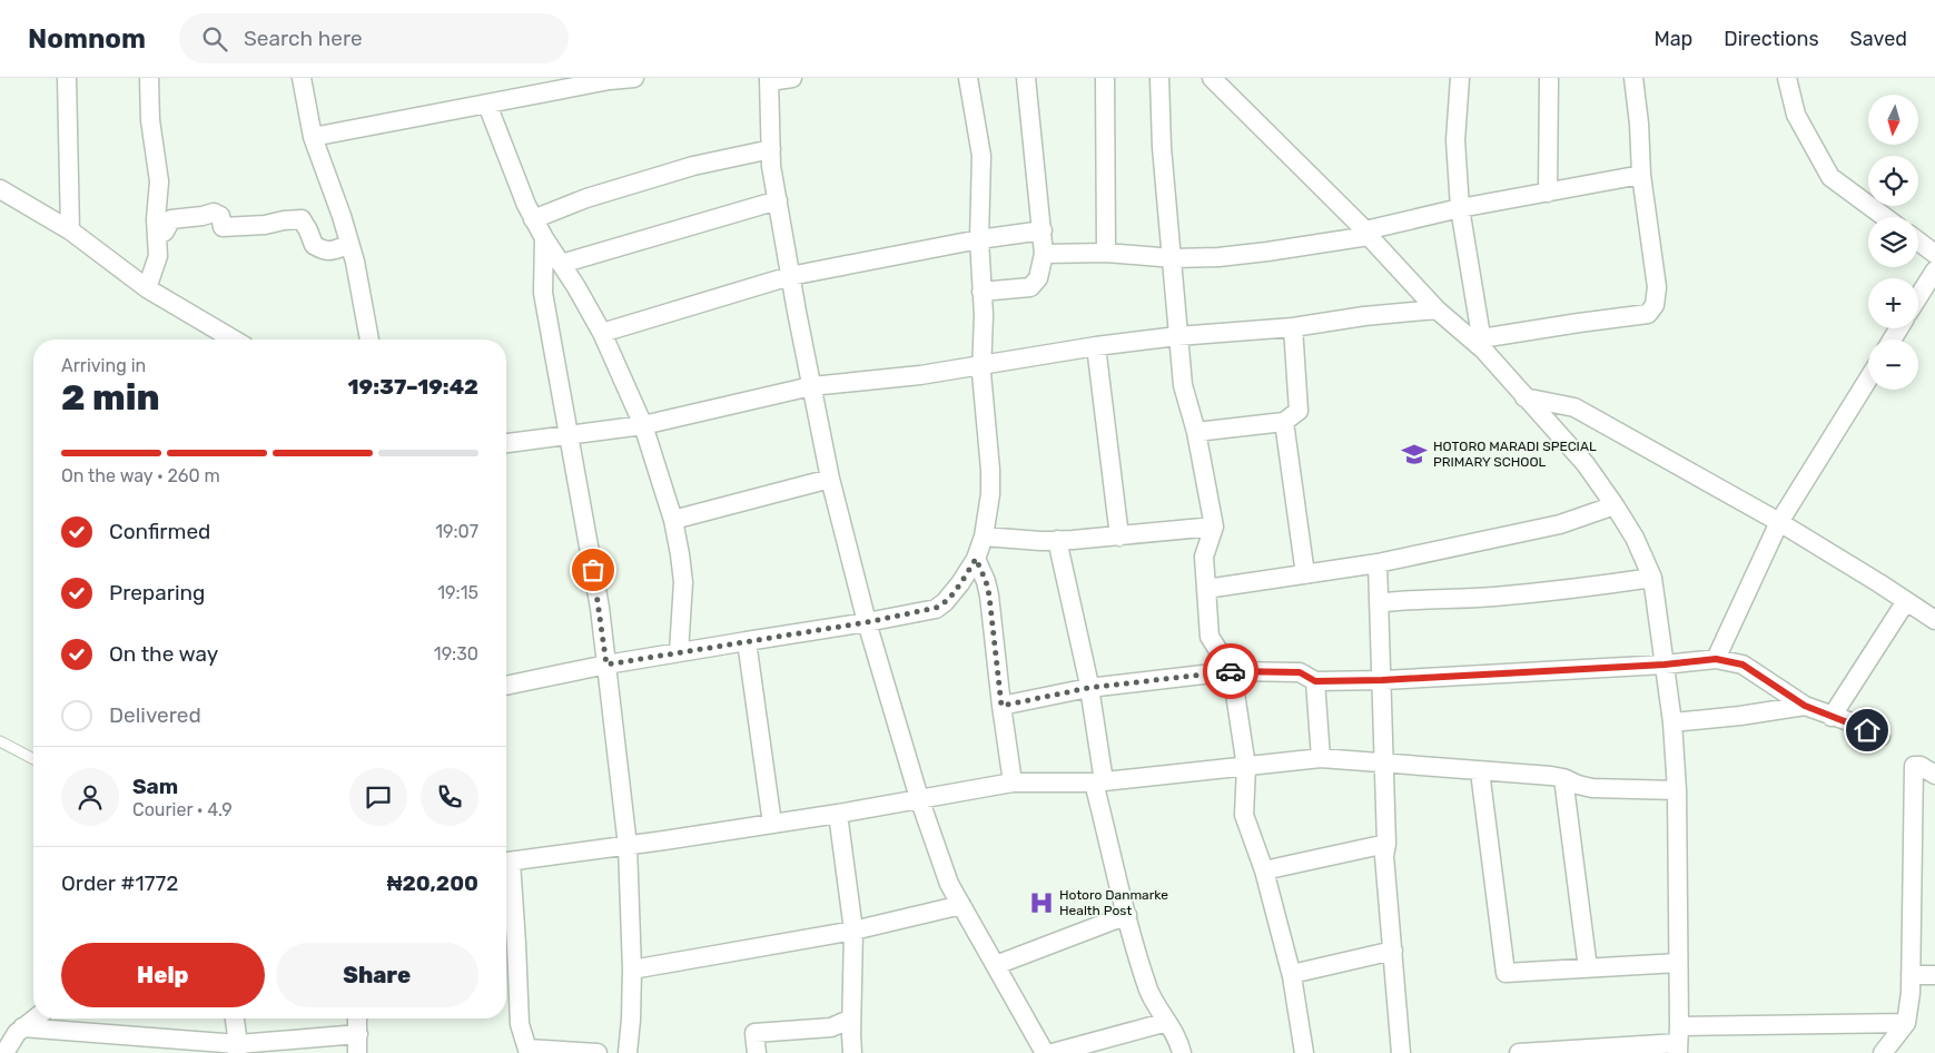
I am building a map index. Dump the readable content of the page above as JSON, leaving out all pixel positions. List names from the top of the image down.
{
  "places": {
    "school or university": ["HOTORO MARADI SPECIAL PRIMARY SCHOOL"],
    "hospital": ["Hotoro Danmarke Health Post"]
  },
  "north": "bottom",
  "page": {
    "header": "Nomnom",
    "search": "Search here",
    "nav": ["Map", "Directions", "Saved"],
    "map_buttons": ["+", "−"],
    "heading": ["2 min", "Arriving in", "19:37–19:42"],
    "panel": [
      "Sam",
      "Courier · 4.9",
      "Order #1772",
      "₦20,200"
    ],
    "bar": "On the way · 260 m",
    "list": [
      ["Confirmed", "19:07"],
      ["Preparing", "19:15"],
      ["On the way", "19:30"],
      "Delivered"
    ],
    "buttons": ["Help", "Share"]
  }
}
